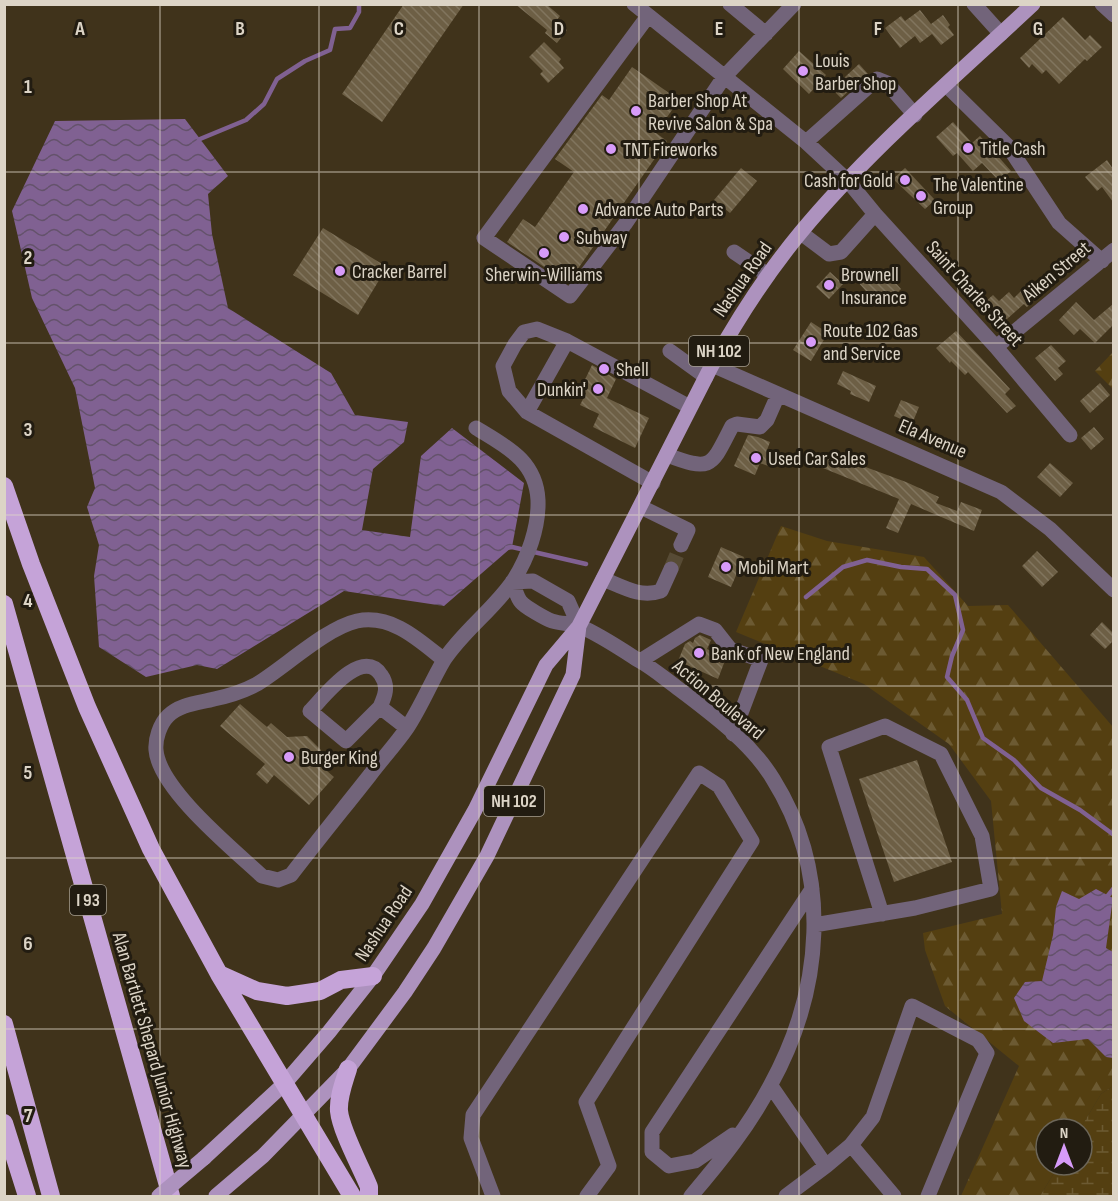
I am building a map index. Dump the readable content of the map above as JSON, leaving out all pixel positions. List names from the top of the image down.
{
  "streets": {
    "highway": ["I 93", "Alan Bartlett Shepard Junior Highway"],
    "main road": ["Nashua Road", "NH 102"],
    "street": [
      "Aiken Street",
      "Saint Charles Street",
      "Ela Avenue",
      "Action Boulevard"
    ]
  },
  "crossings": [
    ["Aiken Street", "Saint Charles Street"],
    ["Nashua Road", "Saint Charles Street"],
    ["Nashua Road", "NH 102"],
    ["Nashua Road", "Ela Avenue"],
    ["Nashua Road", "Action Boulevard"]
  ],
  "places": [
    "Louis Barber Shop",
    "Barber Shop At Revive Salon & Spa",
    "Title Cash",
    "TNT Fireworks",
    "Cash for Gold",
    "The Valentine Group",
    "Advance Auto Parts",
    "Subway",
    "Sherwin-Williams",
    "Cracker Barrel",
    "Brownell Insurance",
    "Route 102 Gas and Service",
    "Shell",
    "Dunkin'",
    "Used Car Sales",
    "Mobil Mart",
    "Bank of New England",
    "Burger King"
  ],
  "north": "top",
  "grid": {
    "columns": [
      "A",
      "B",
      "C",
      "D",
      "E",
      "F",
      "G"
    ],
    "rows": [
      "1",
      "2",
      "3",
      "4",
      "5",
      "6",
      "7"
    ]
  }
}
